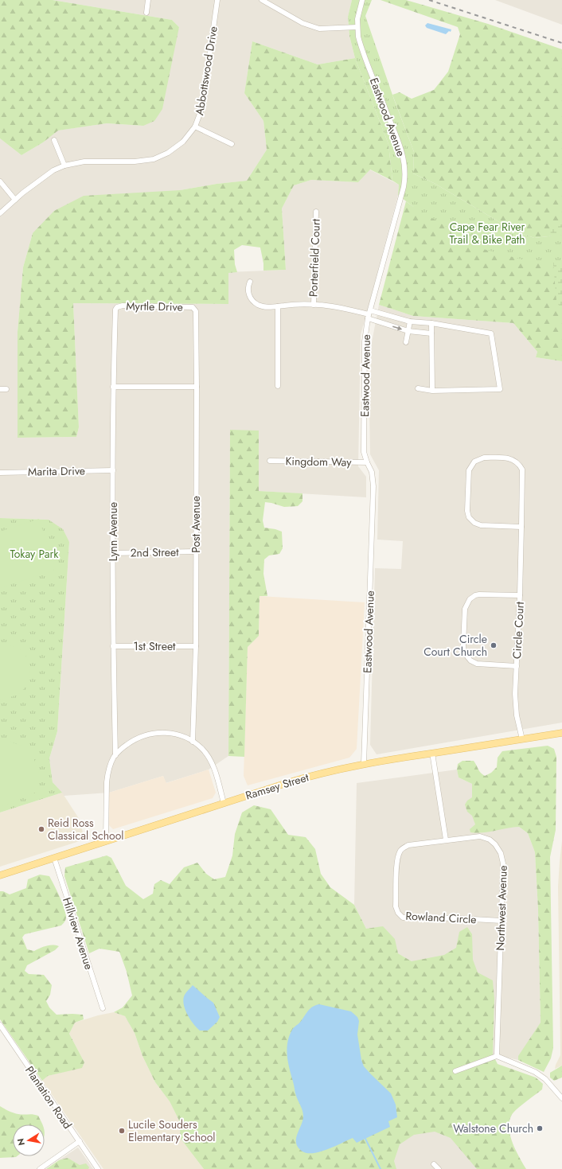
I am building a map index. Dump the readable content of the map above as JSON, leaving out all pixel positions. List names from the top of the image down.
{
  "streets": {
    "main road": ["Ramsey Street"],
    "street": [
      "Abbottswood Drive",
      "Eastwood Avenue",
      "Porterfield Court",
      "Myrtle Drive",
      "Kingdom Way",
      "Marita Drive",
      "Post Avenue",
      "Lynn Avenue",
      "2nd Street",
      "Circle Court",
      "1st Street",
      "Northwest Avenue",
      "Rowland Circle",
      "Hillview Avenue",
      "Plantation Road"
    ]
  },
  "crossings": [
    ["Eastwood Avenue", "Kingdom Way"],
    ["Eastwood Avenue", "Ramsey Street"],
    ["Myrtle Drive", "Post Avenue"],
    ["Myrtle Drive", "Lynn Avenue"],
    ["Marita Drive", "Lynn Avenue"],
    ["Post Avenue", "2nd Street"],
    ["Post Avenue", "1st Street"],
    ["Lynn Avenue", "2nd Street"],
    ["Lynn Avenue", "1st Street"],
    ["Circle Court", "Ramsey Street"],
    ["Ramsey Street", "Hillview Avenue"],
    ["Northwest Avenue", "Rowland Circle"]
  ],
  "parks": ["Cape Fear River Trail & Bike Path", "Tokay Park"],
  "places": [
    "Circle Court Church",
    "Reid Ross Classical School",
    "Walstone Church",
    "Lucile Souders Elementary School"
  ],
  "north": "left"
}
